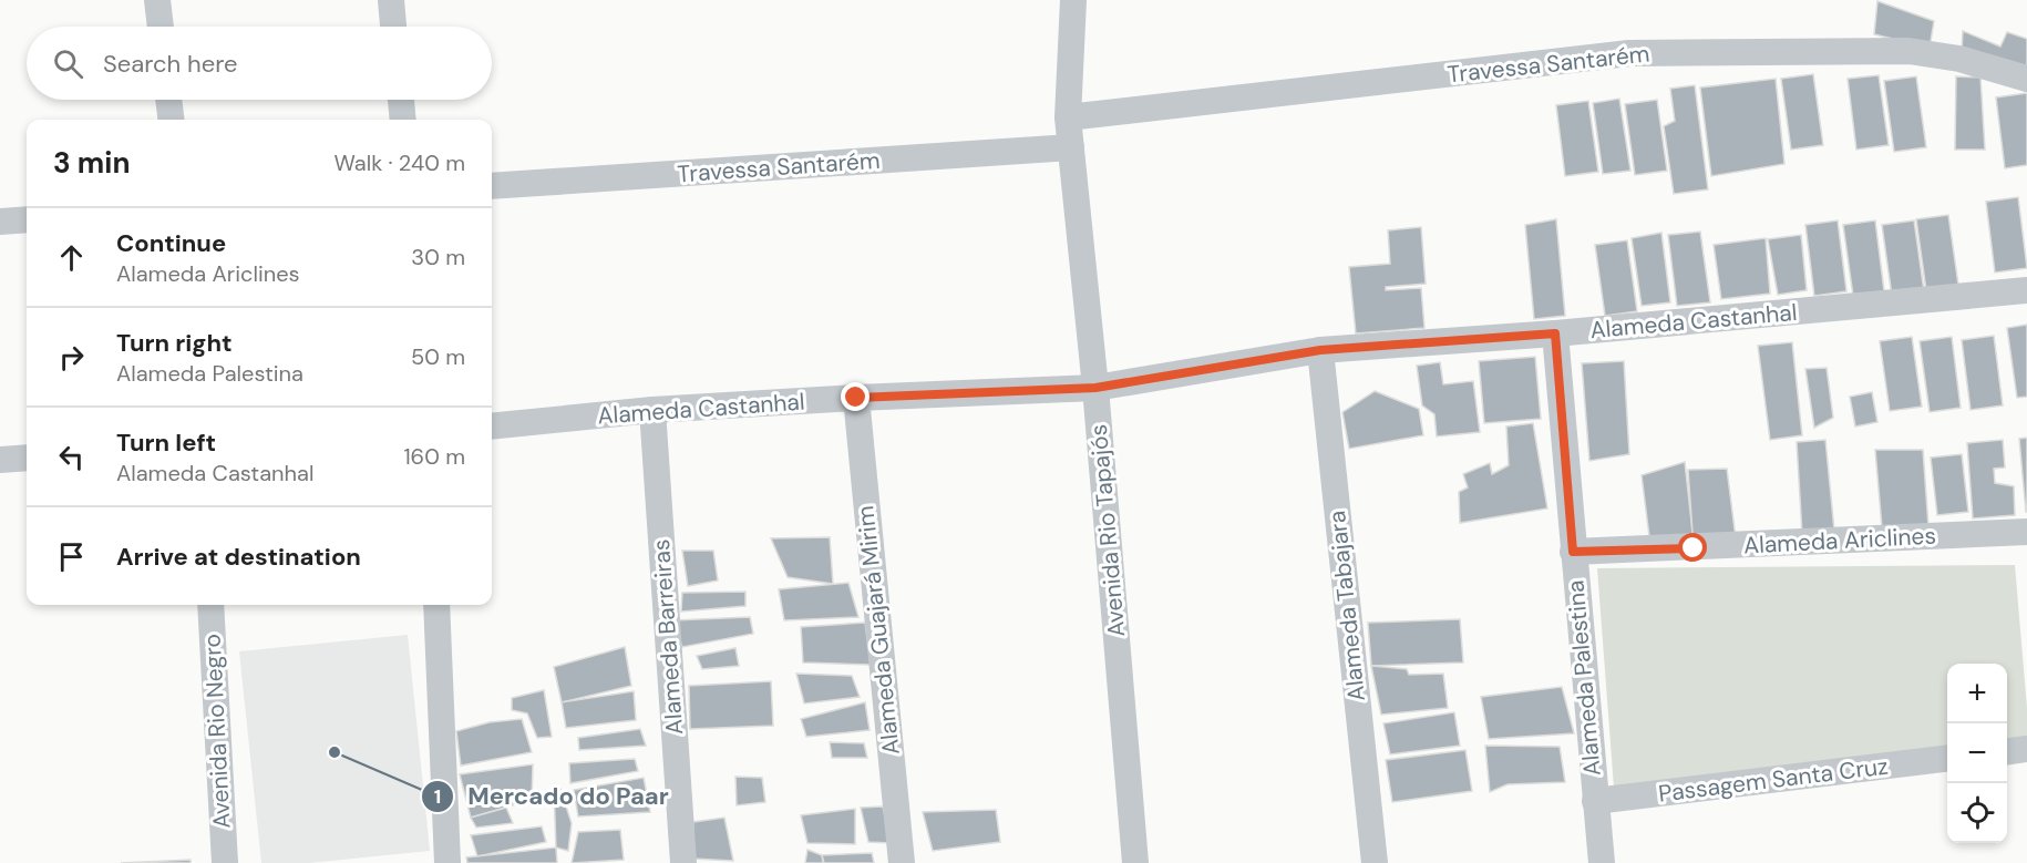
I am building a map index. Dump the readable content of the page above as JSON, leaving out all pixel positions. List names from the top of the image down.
{
  "streets": {
    "street": [
      "Travessa Santarém",
      "Alameda Castanhal",
      "Avenida Rio Tapajós",
      "Alameda Ariclines",
      "Alameda Tabajara",
      "Alameda Guajará Mirim",
      "Alameda Barreiras",
      "Alameda Palestina",
      "Avenida Rio Negro",
      "Passagem Santa Cruz"
    ]
  },
  "crossings": [
    ["Travessa Santarém", "Avenida Rio Tapajós"],
    ["Alameda Castanhal", "Avenida Rio Tapajós"],
    ["Alameda Castanhal", "Alameda Tabajara"],
    ["Alameda Castanhal", "Alameda Guajará Mirim"],
    ["Alameda Castanhal", "Alameda Barreiras"],
    ["Alameda Castanhal", "Alameda Palestina"],
    ["Alameda Ariclines", "Alameda Palestina"],
    ["Alameda Palestina", "Passagem Santa Cruz"]
  ],
  "places": ["Mercado do Paar"],
  "page": {
    "search": "Search here",
    "heading": ["3 min", "Walk · 240 m"],
    "list": [
      ["Continue", "Alameda Ariclines", "30 m"],
      ["Turn right", "Alameda Palestina", "50 m"],
      ["Turn left", "Alameda Castanhal", "160 m"],
      "Arrive at destination"
    ],
    "map_buttons": ["+", "−"]
  }
}
